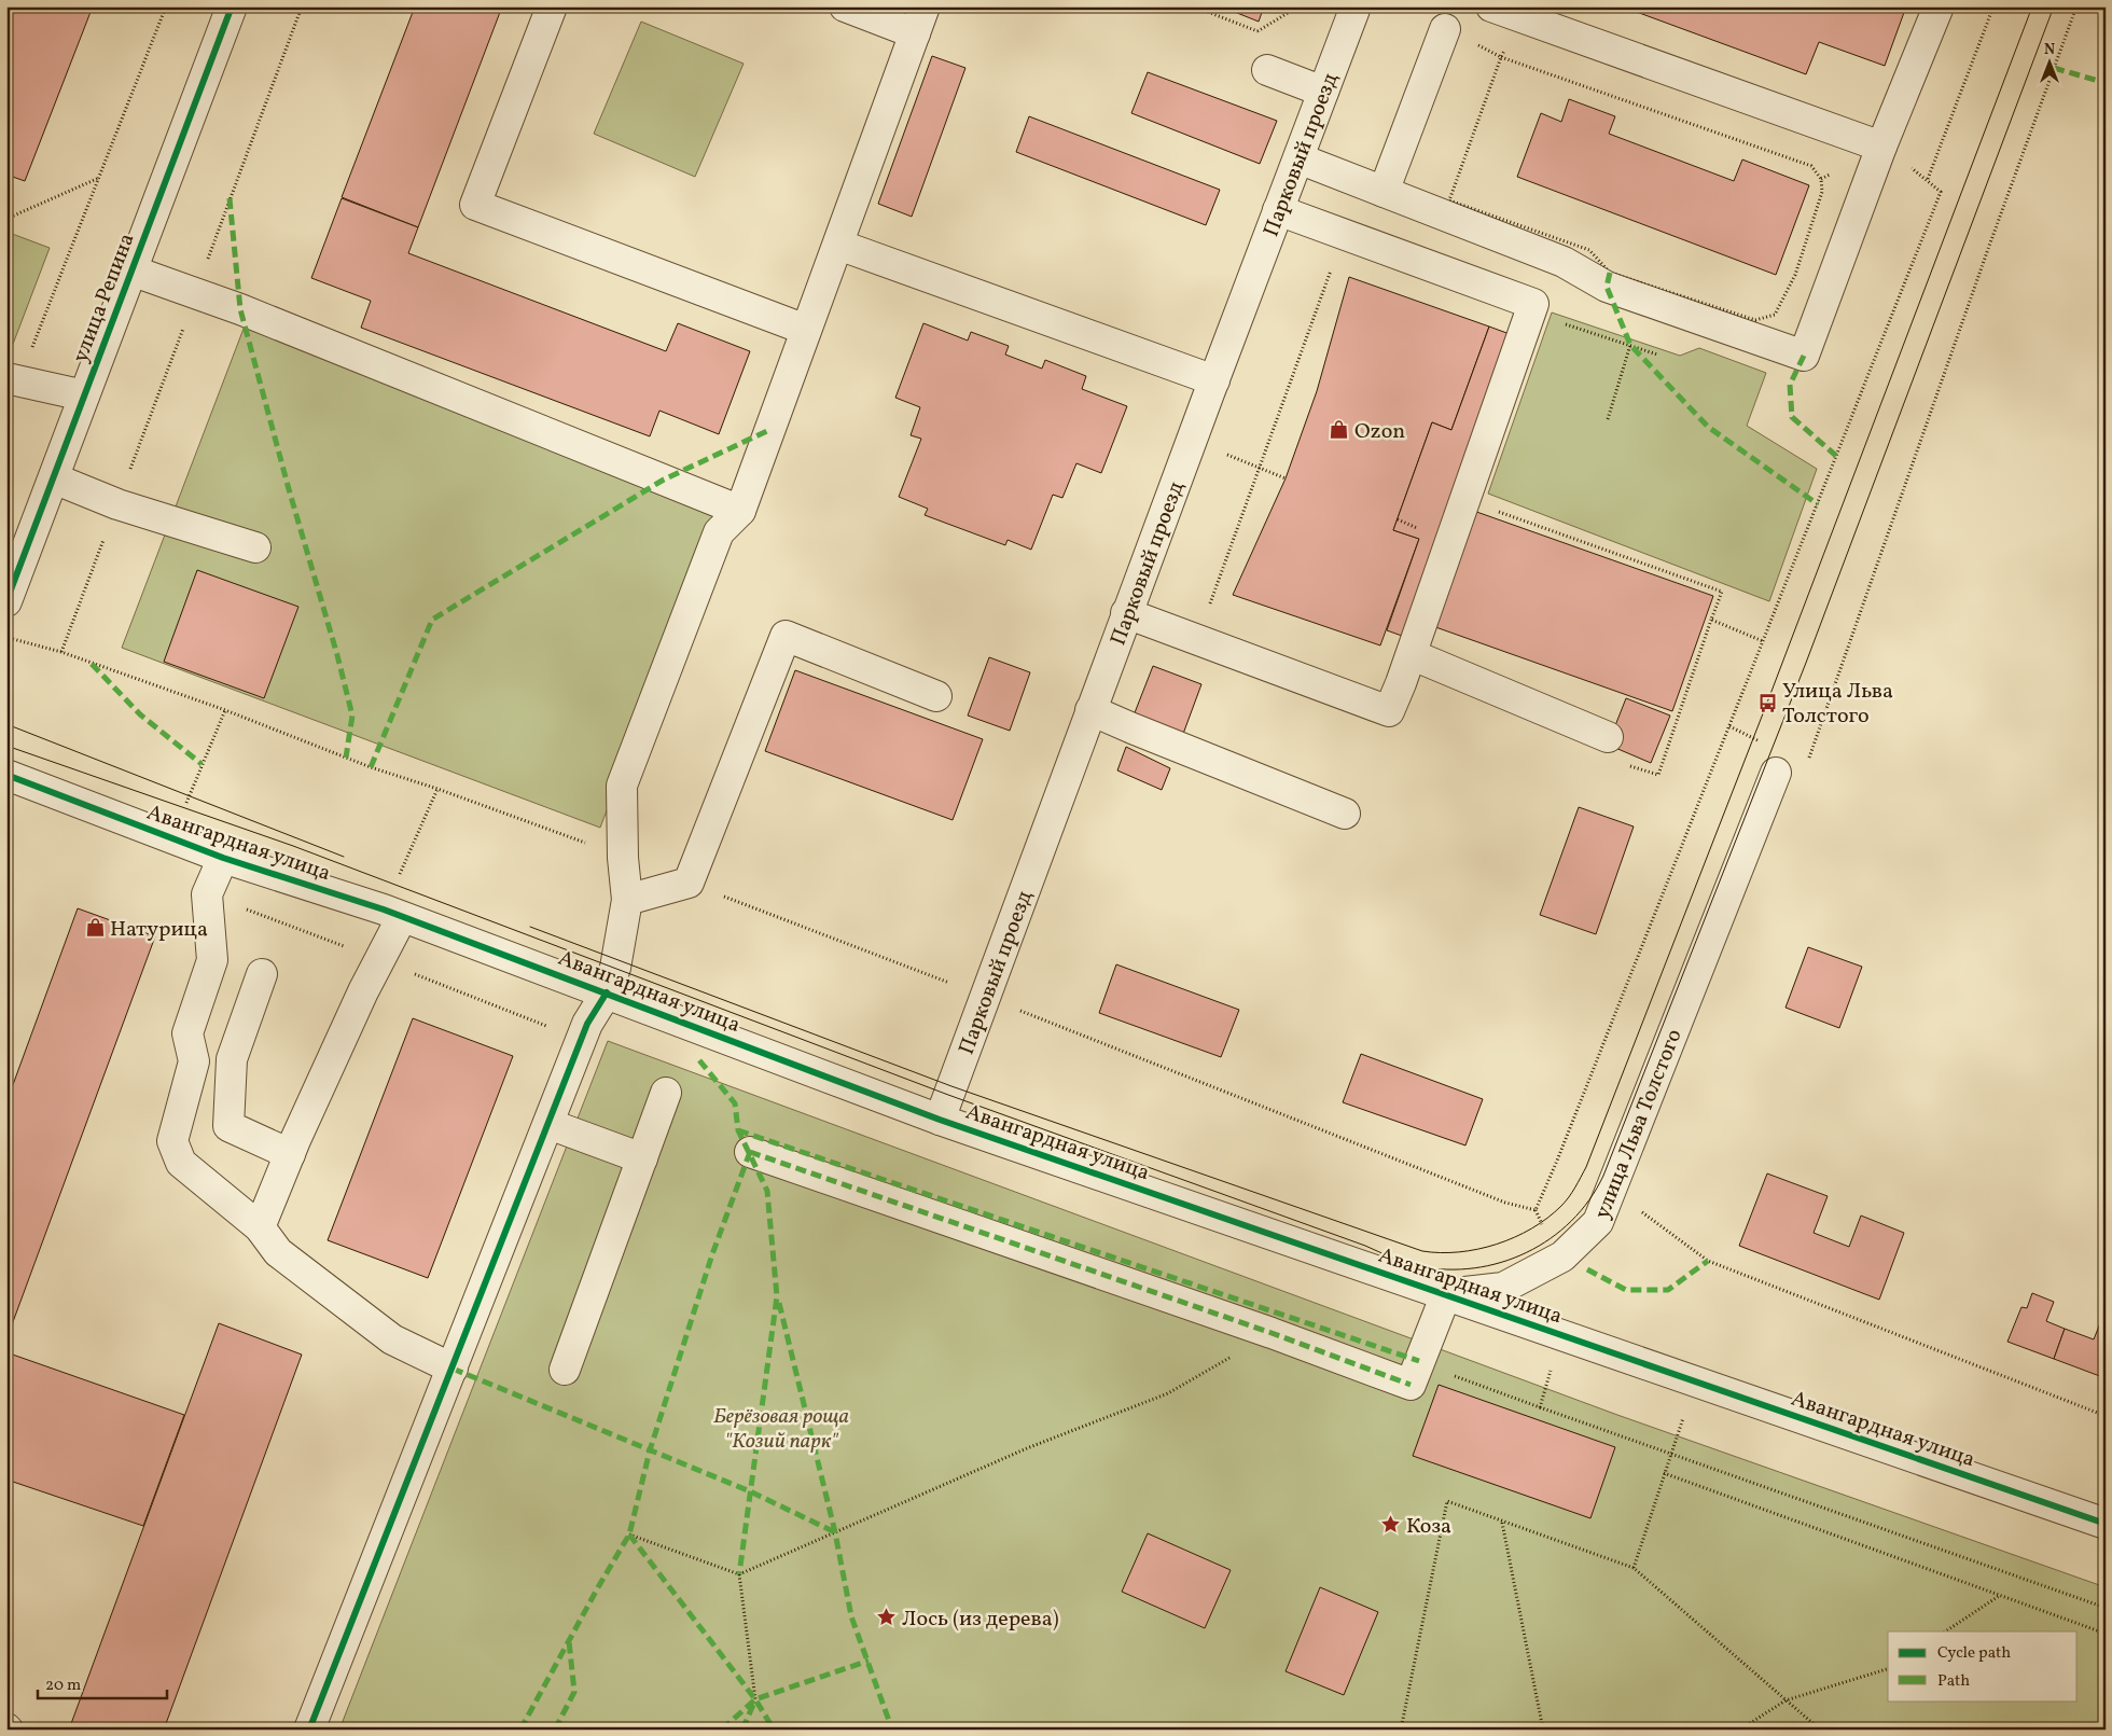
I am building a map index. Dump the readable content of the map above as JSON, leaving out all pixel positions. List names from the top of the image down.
{
  "streets": {
    "street": [
      "Парковый проезд",
      "улица Репина",
      "Авангардная улица",
      "улица Льва Толстого"
    ]
  },
  "crossings": [
    ["Парковый проезд", "Авангардная улица"],
    ["Авангардная улица", "улица Льва Толстого"]
  ],
  "parks": ["Берёзовая роща \"Козий парк\""],
  "places": {
    "shop": ["Ozon", "Натурица"],
    "bus stop": ["Улица Льва Толстого"],
    "place": ["Коза", "Лось (из дерева)"]
  },
  "legend": ["Cycle path", "Path"],
  "scale_bar": "20 m",
  "north": "top"
}
